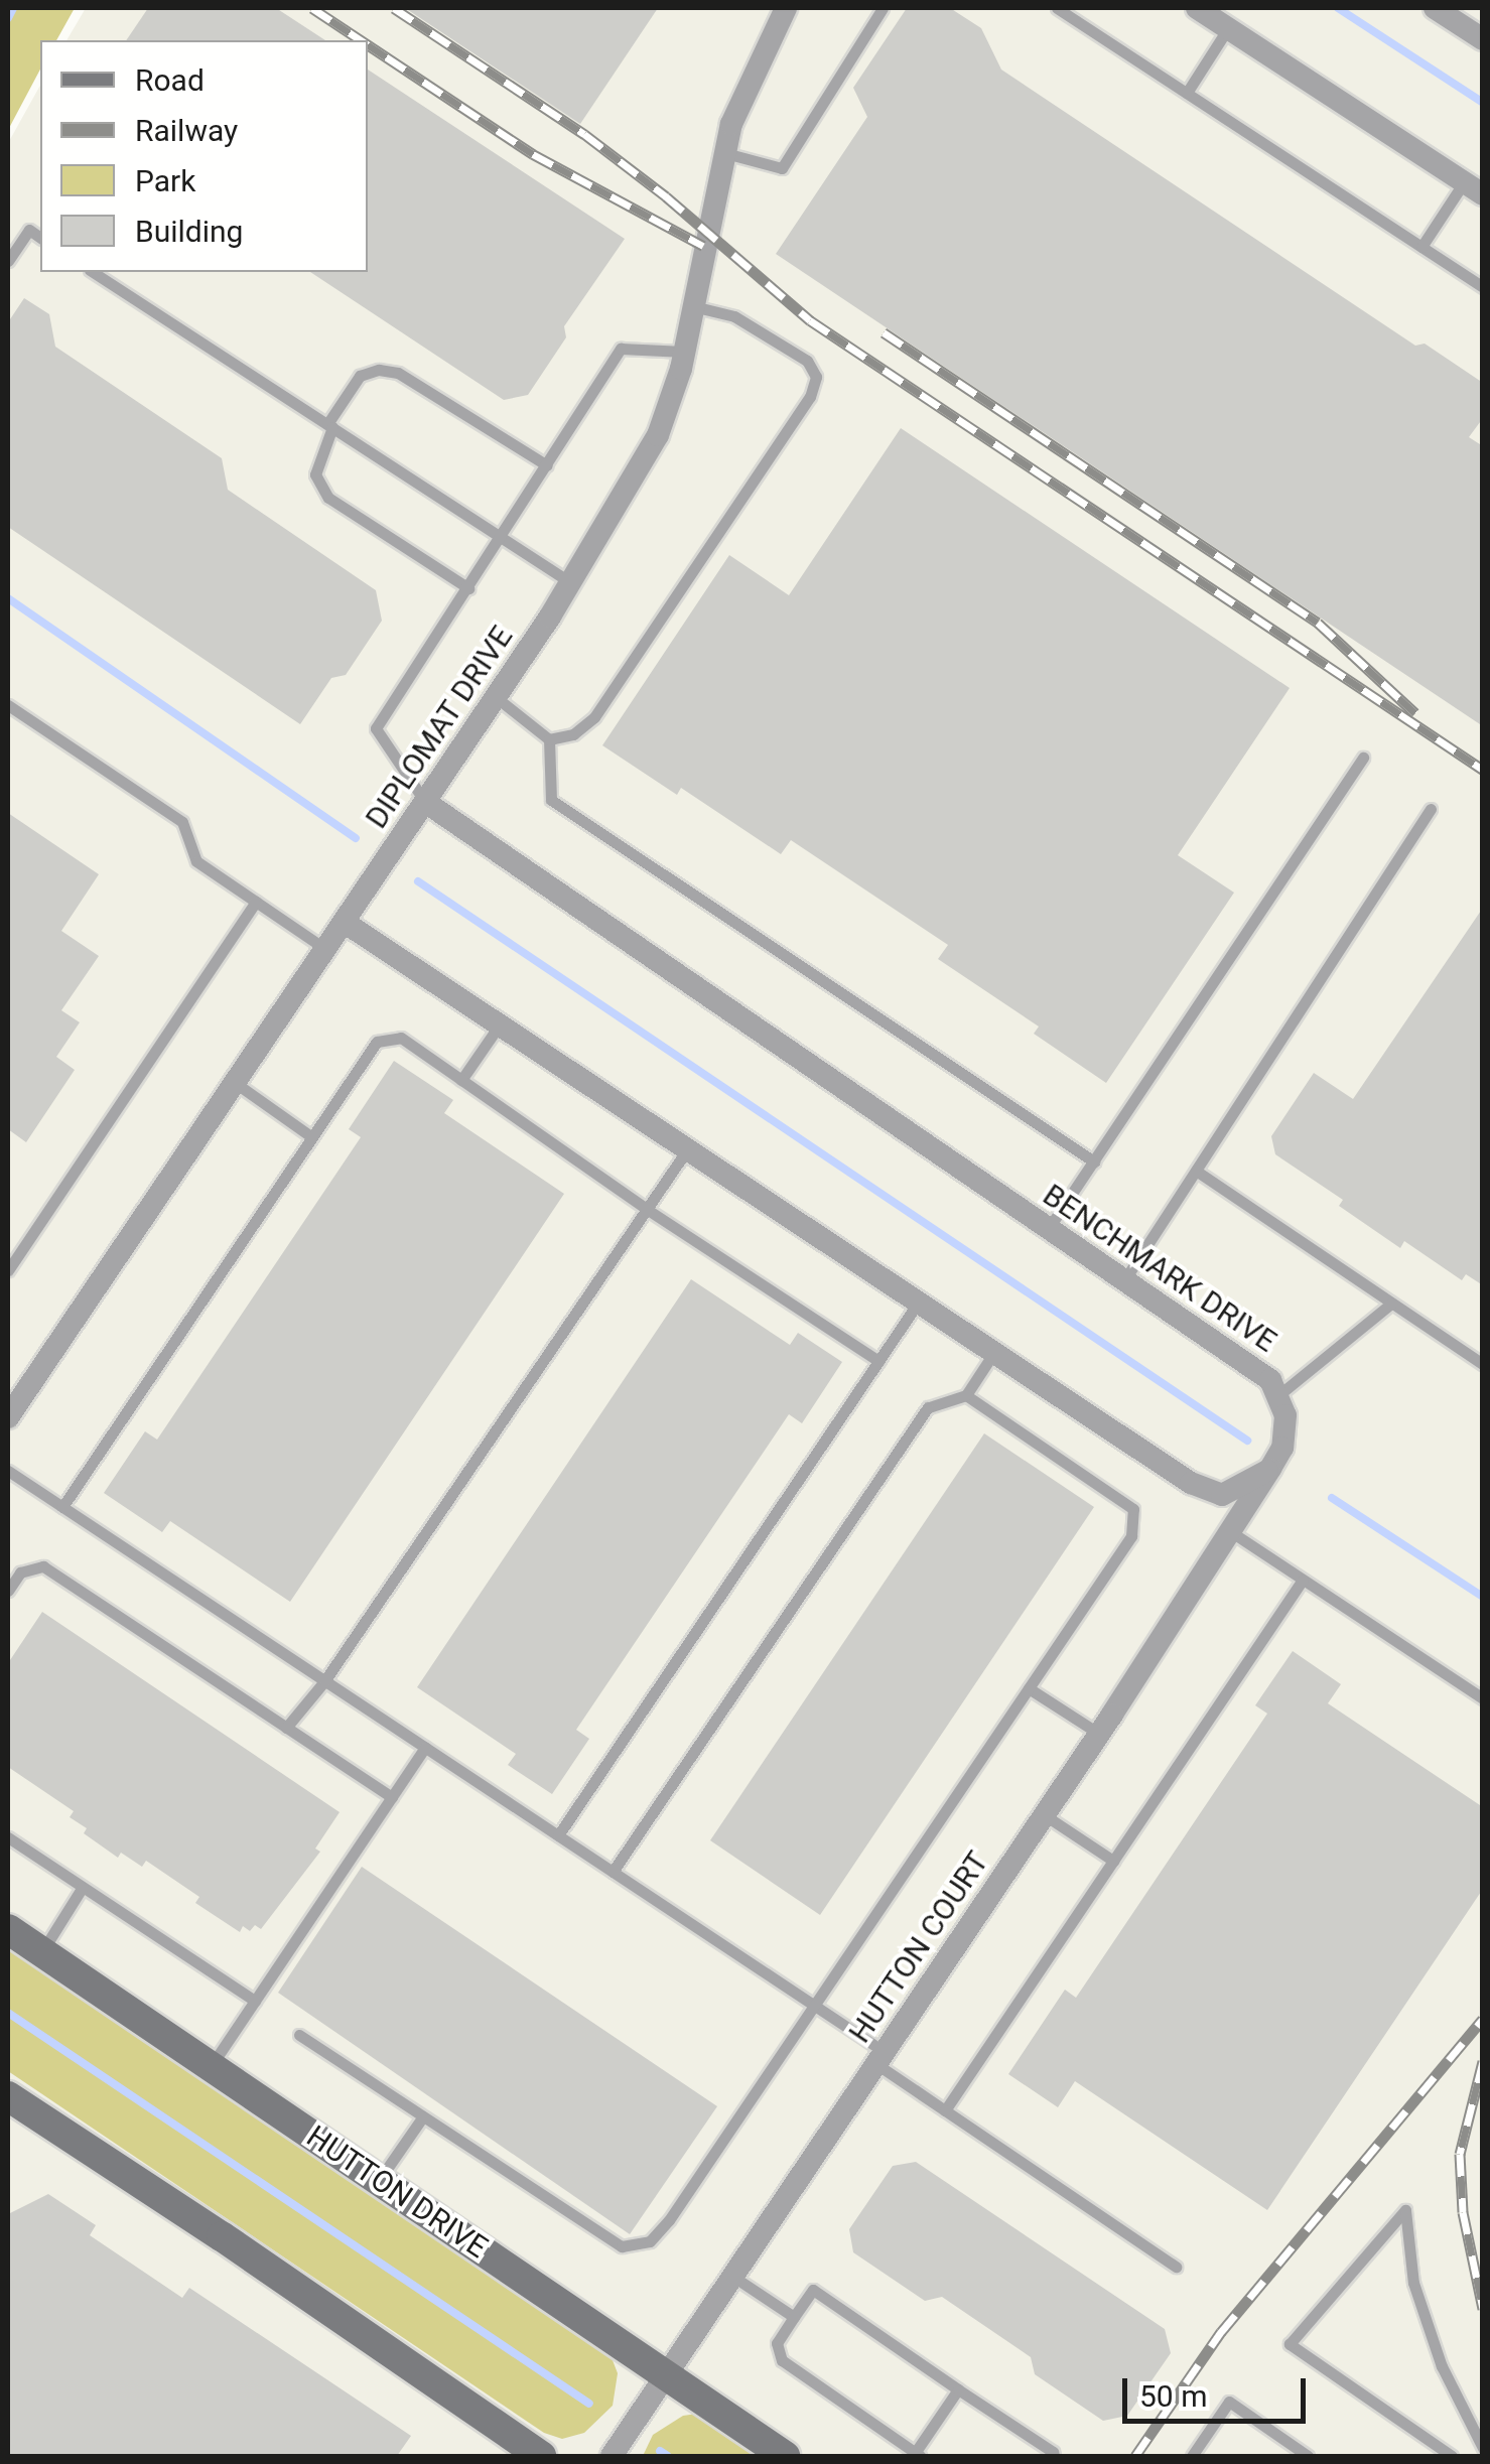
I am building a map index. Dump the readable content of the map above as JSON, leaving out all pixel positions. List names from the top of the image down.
{
  "streets": {
    "street": [
      "DIPLOMAT DRIVE",
      "BENCHMARK DRIVE",
      "HUTTON COURT",
      "HUTTON DRIVE"
    ]
  },
  "crossings": [
    ["DIPLOMAT DRIVE", "BENCHMARK DRIVE"],
    ["BENCHMARK DRIVE", "HUTTON COURT"],
    ["HUTTON COURT", "HUTTON DRIVE"]
  ],
  "legend": [
    "Road",
    "Railway",
    "Park",
    "Building"
  ],
  "scale_bar": "50 m"
}
